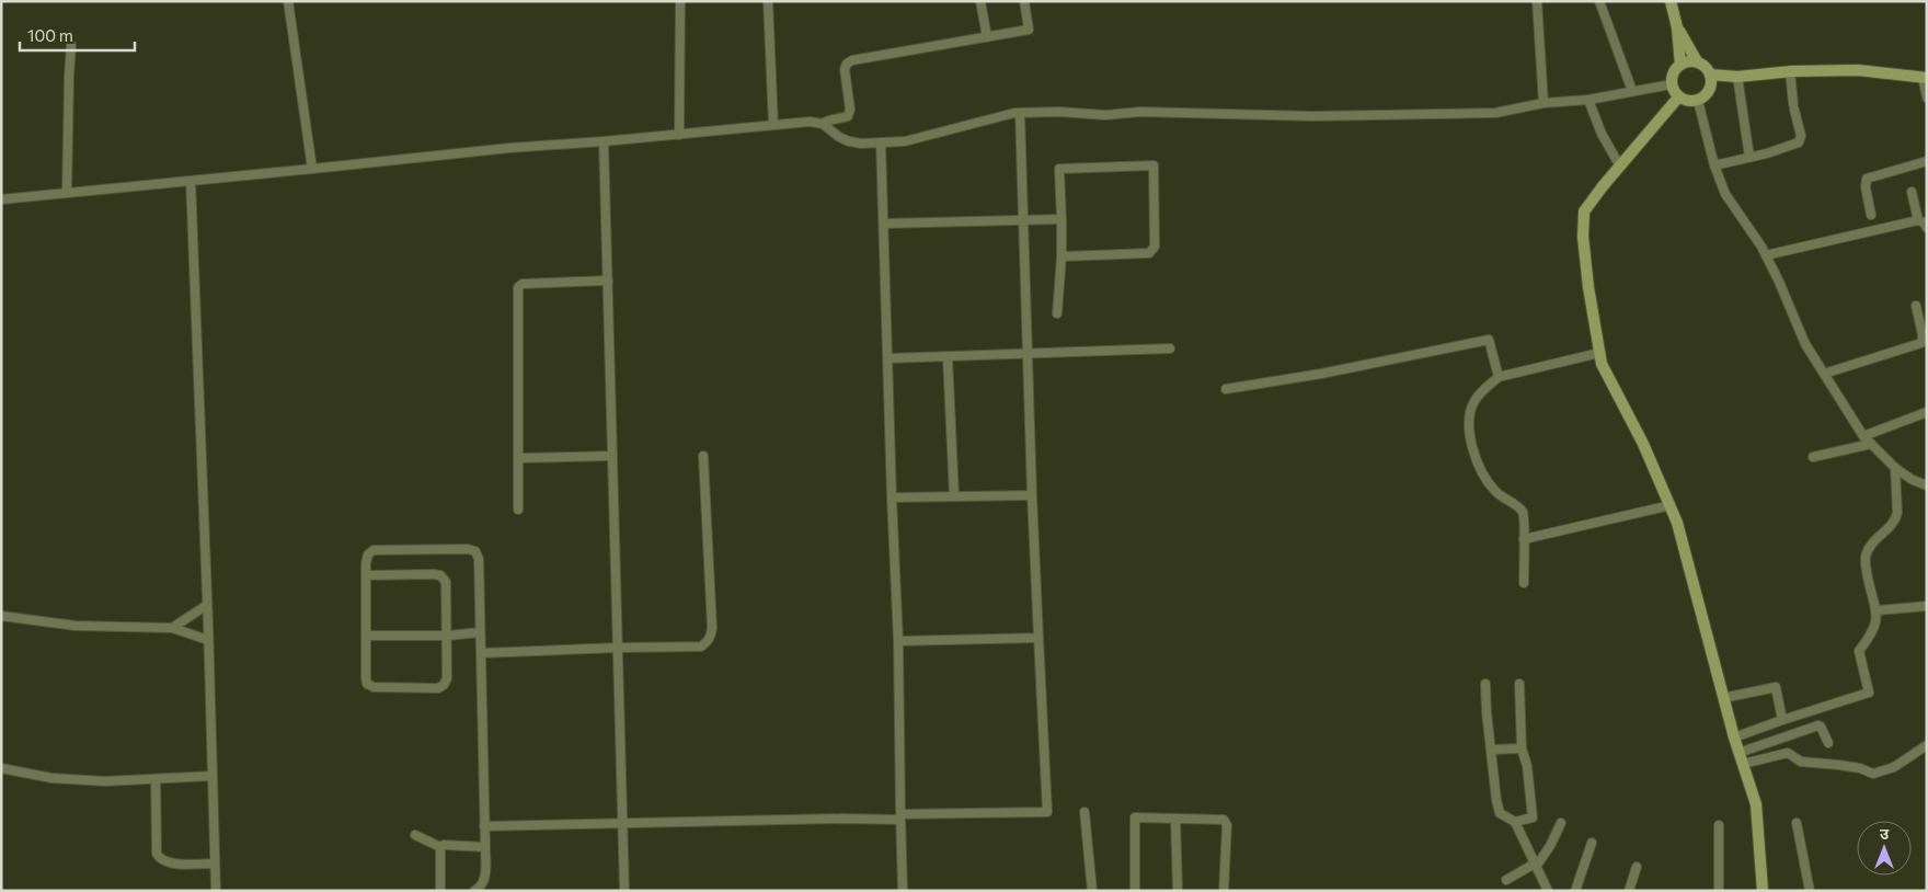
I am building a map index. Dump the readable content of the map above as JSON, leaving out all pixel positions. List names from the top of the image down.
{
  "scale_bar": "100 m",
  "north": "top"
}
